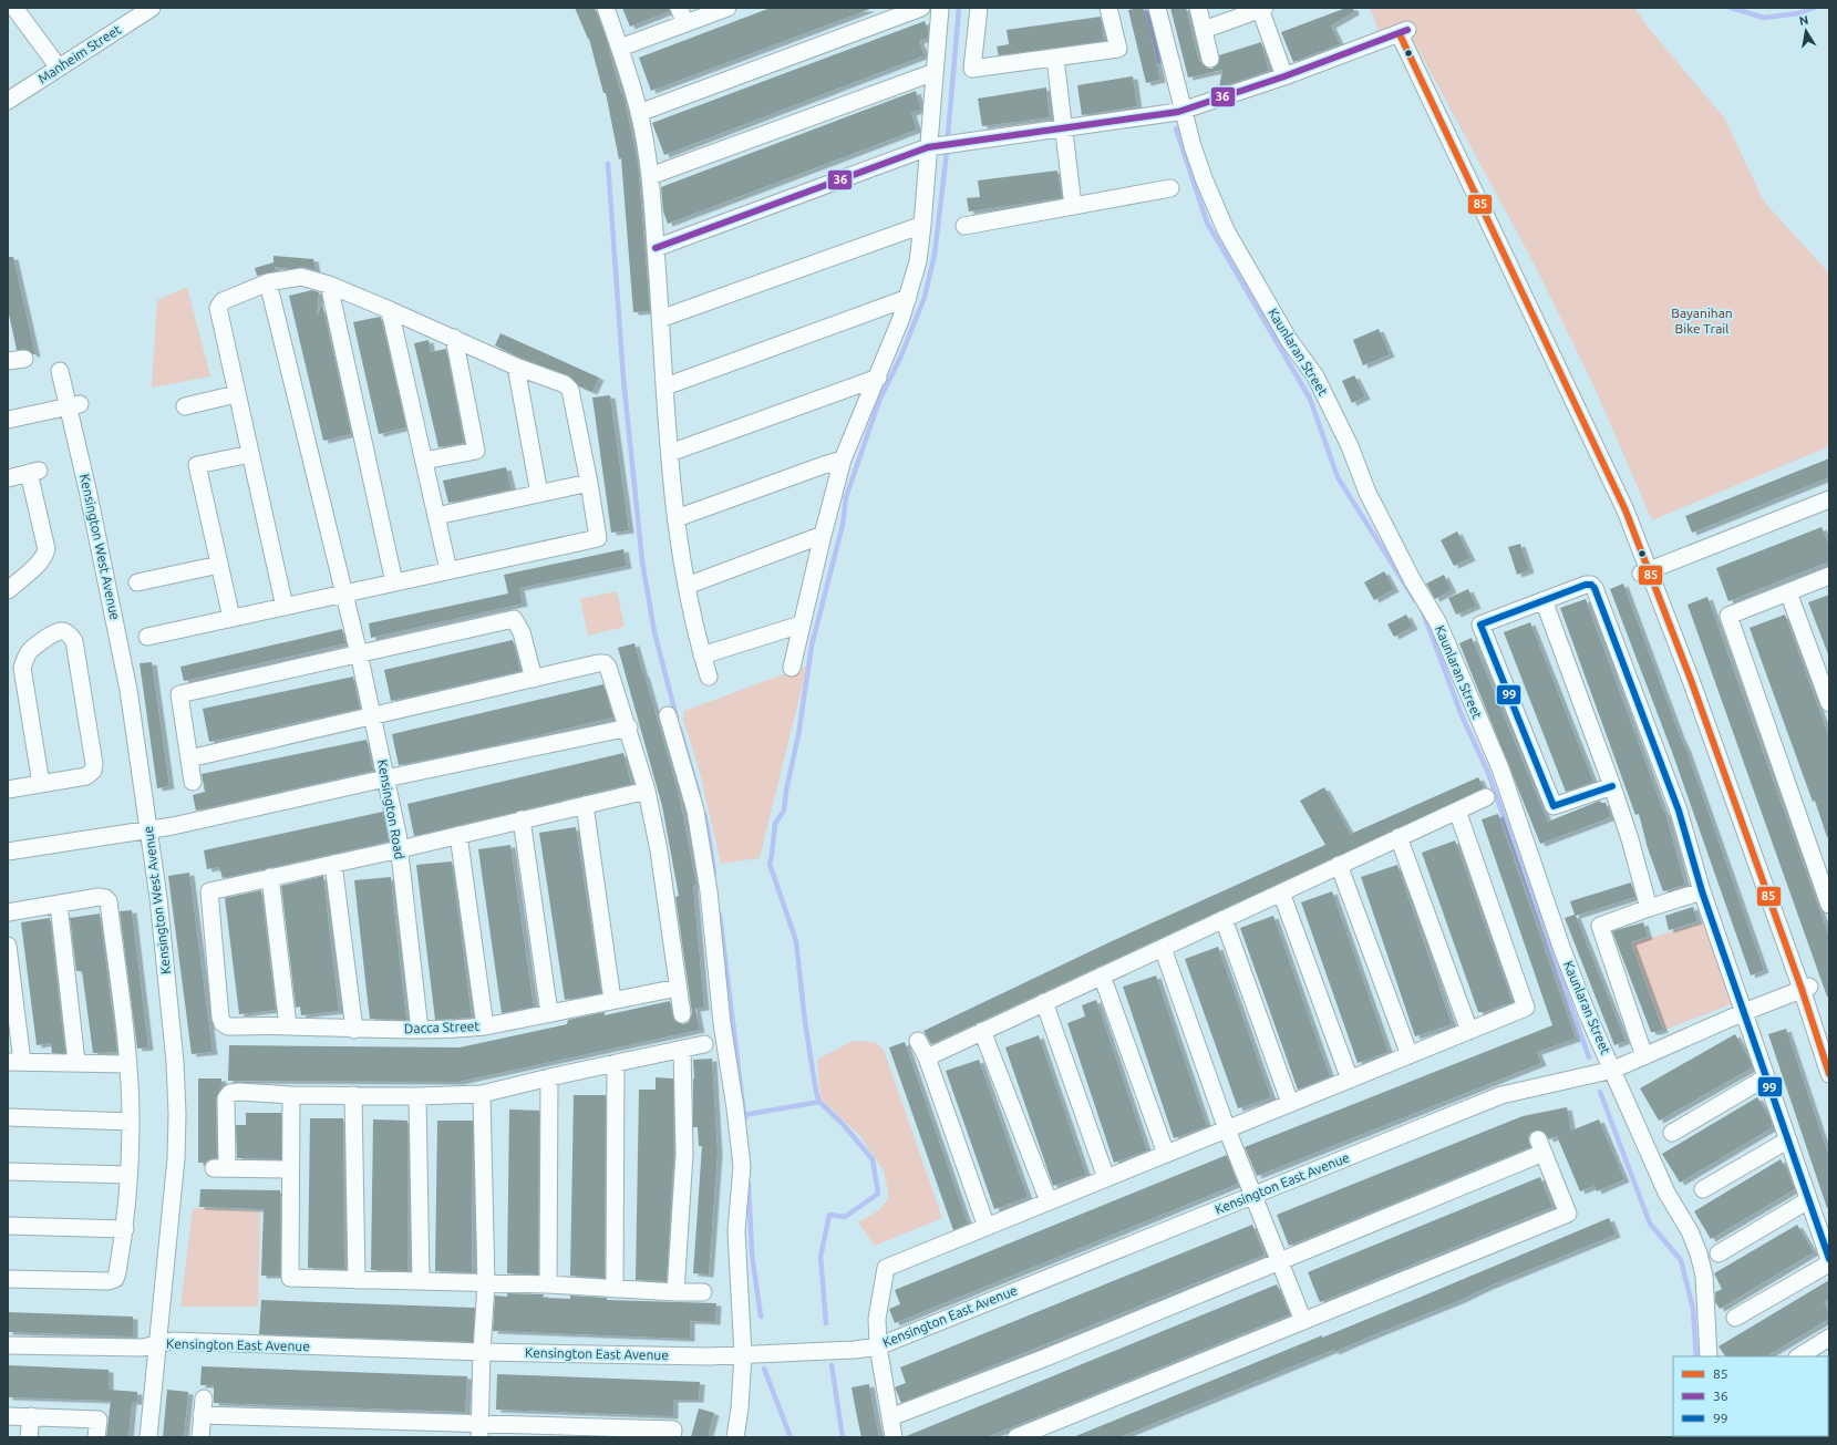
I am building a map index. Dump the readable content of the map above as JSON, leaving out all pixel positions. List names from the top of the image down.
{
  "streets": {
    "street": [
      "Manheim Street",
      "Kaunlaran Street",
      "Kensington West Avenue",
      "Kensington Road",
      "Dacca Street",
      "Kensington East Avenue"
    ]
  },
  "crossings": [
    ["Kaunlaran Street", "Kensington East Avenue"],
    ["Kensington West Avenue", "Kensington East Avenue"],
    ["Kensington Road", "Dacca Street"]
  ],
  "parks": ["Bayanihan Bike Trail"],
  "lines": ["transit line 36", "transit line 85", "transit line 99"],
  "legend": ["85", "36", "99"],
  "north": "top"
}
